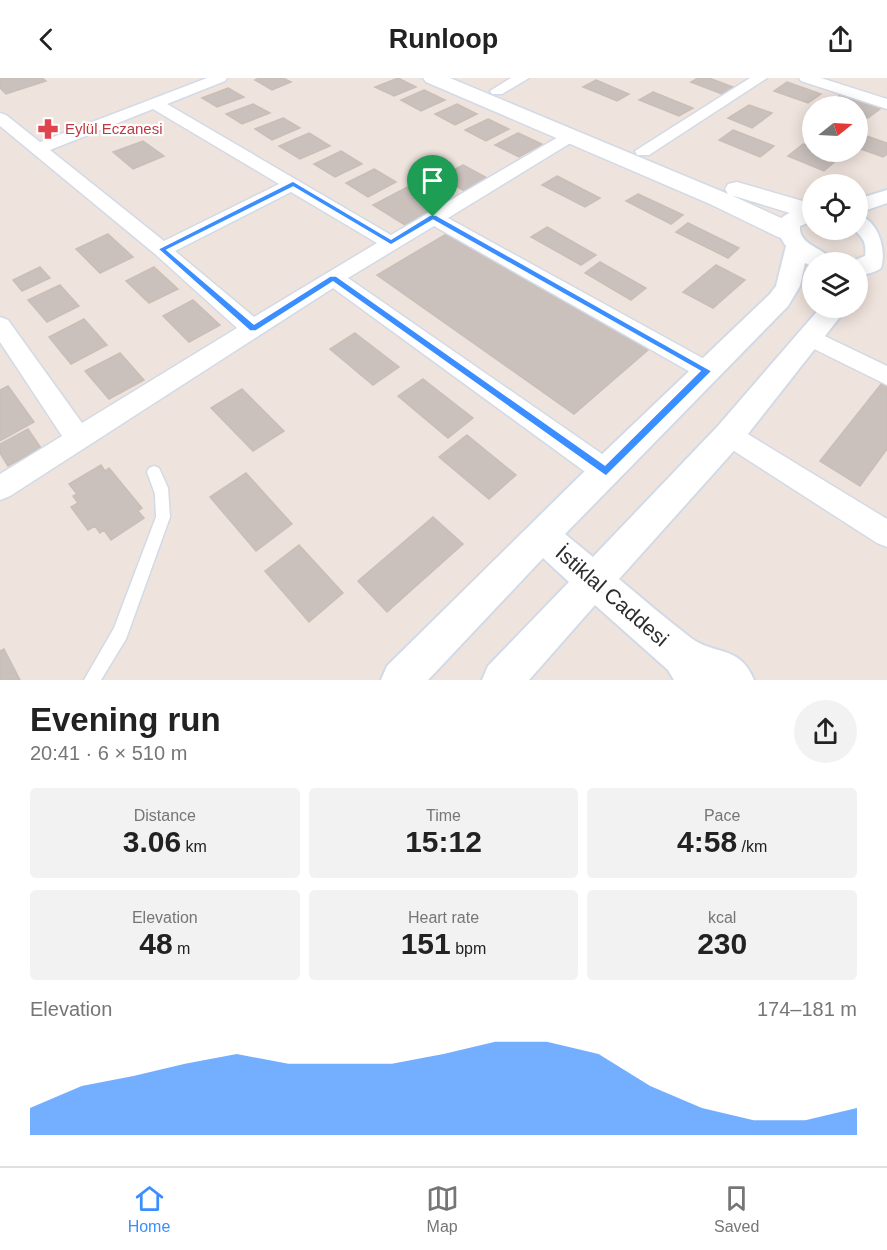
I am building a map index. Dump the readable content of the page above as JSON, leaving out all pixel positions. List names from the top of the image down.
{
  "streets": {
    "street": ["İstiklal Caddesi"]
  },
  "places": {
    "pharmacy": ["Eylül Eczanesi"]
  },
  "north": "right",
  "page": {
    "header": "Runloop",
    "heading": ["Evening run", "20:41 · 6 × 510 m"],
    "stats": [
      ["Distance", "3.06 km"],
      ["Time", "15:12"],
      ["Pace", "4:58 /km"],
      ["Elevation", "48 m"],
      ["Heart rate", "151 bpm"],
      ["kcal", "230"]
    ],
    "chart": ["Elevation", "174–181 m"],
    "tabs": ["Home", "Map", "Saved"]
  }
}
